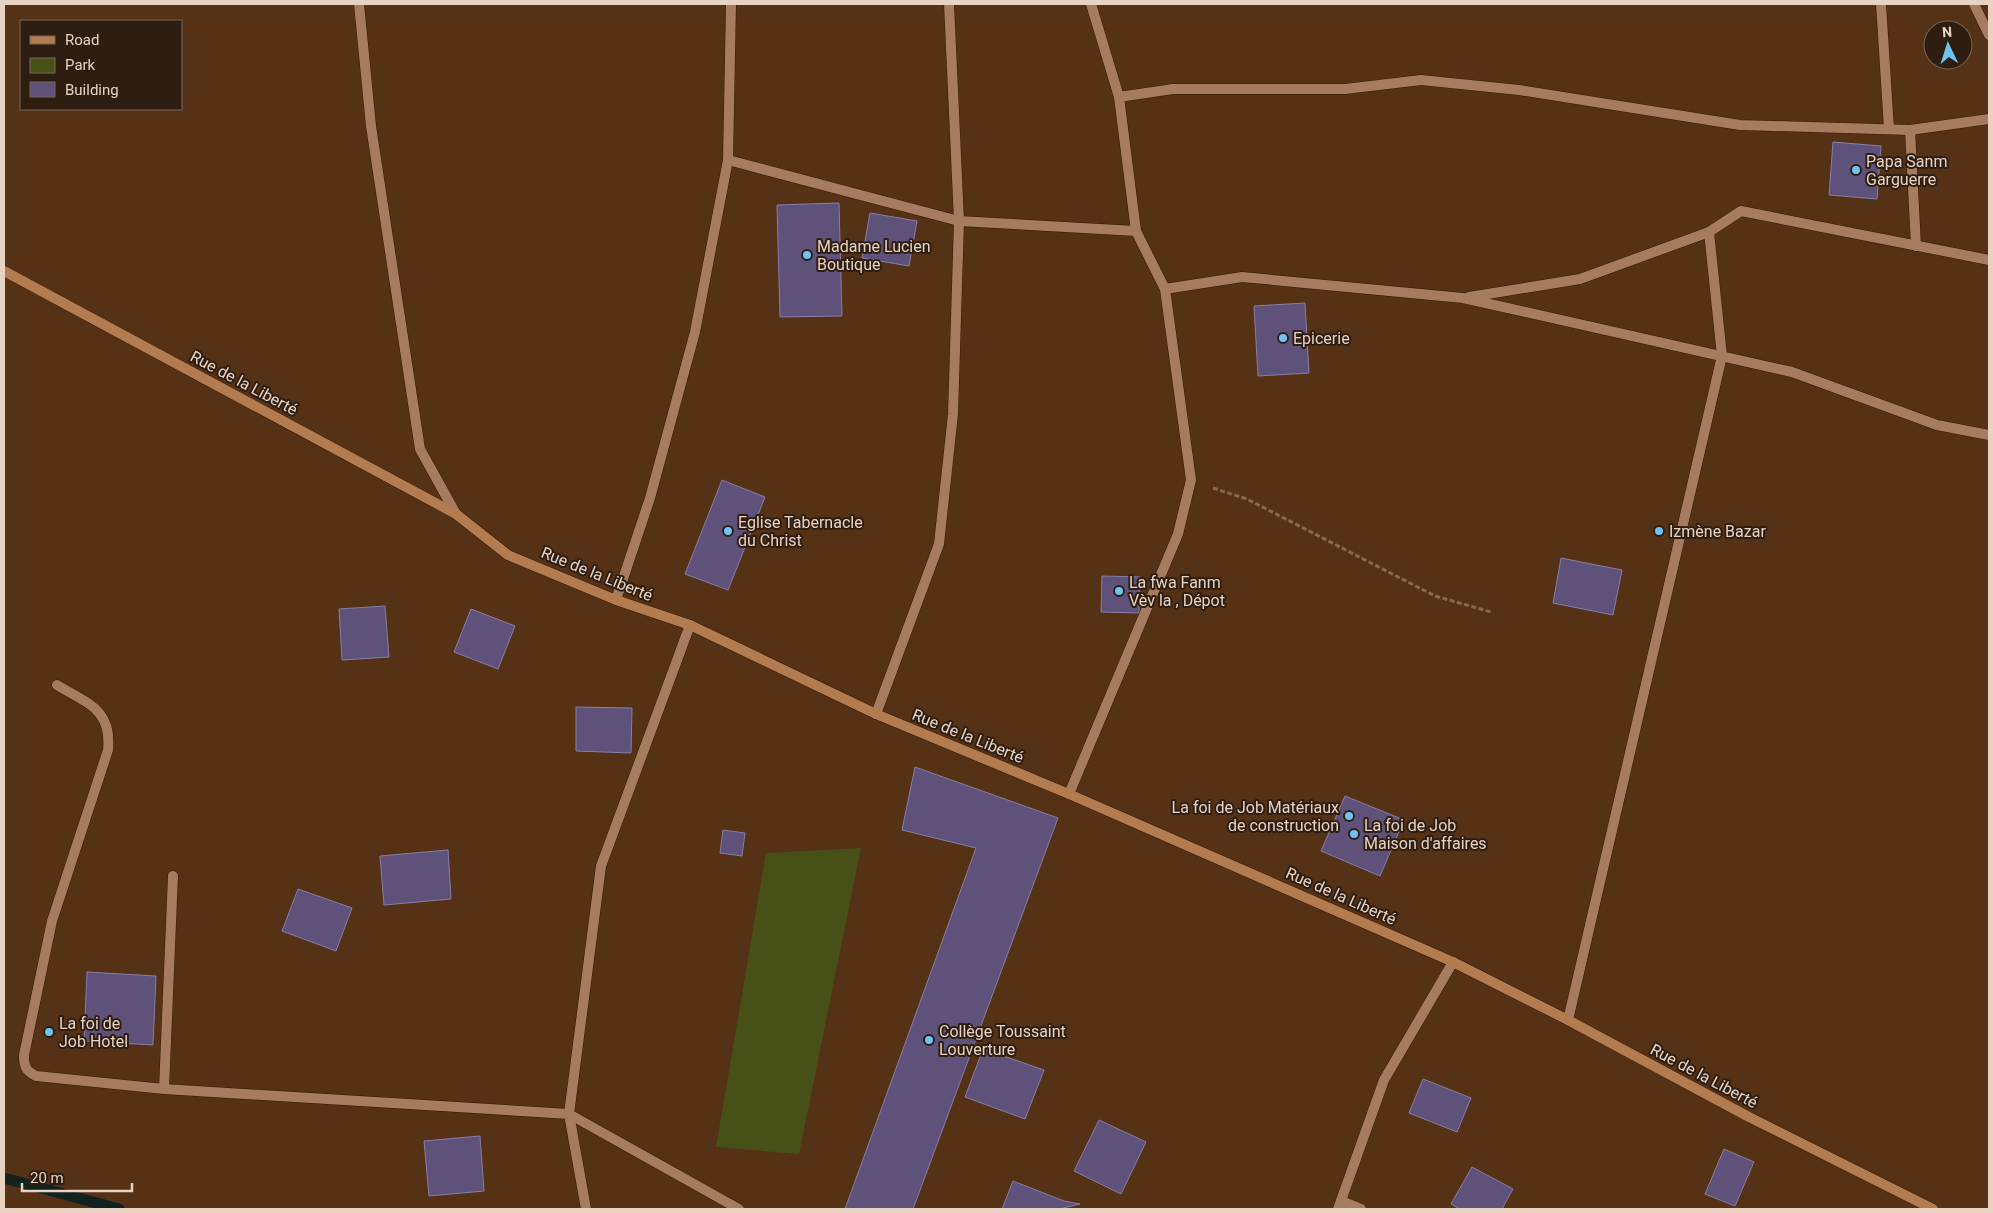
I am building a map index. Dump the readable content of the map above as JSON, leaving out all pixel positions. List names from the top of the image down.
{
  "streets": {
    "street": ["Rue de la Liberté"]
  },
  "places": [
    "Papa Sanm Garguerre",
    "Madame Lucien Boutique",
    "Epicerie",
    "Eglise Tabernacle du Christ",
    "Izmène Bazar",
    "La fwa Fanm Vèv la , Dépot",
    "La foi de Job Matériaux de construction",
    "La foi de Job Maison d'affaires",
    "La foi de Job Hotel",
    "Collège Toussaint Louverture"
  ],
  "legend": ["Road", "Park", "Building"],
  "scale_bar": "20 m",
  "north": "top"
}
